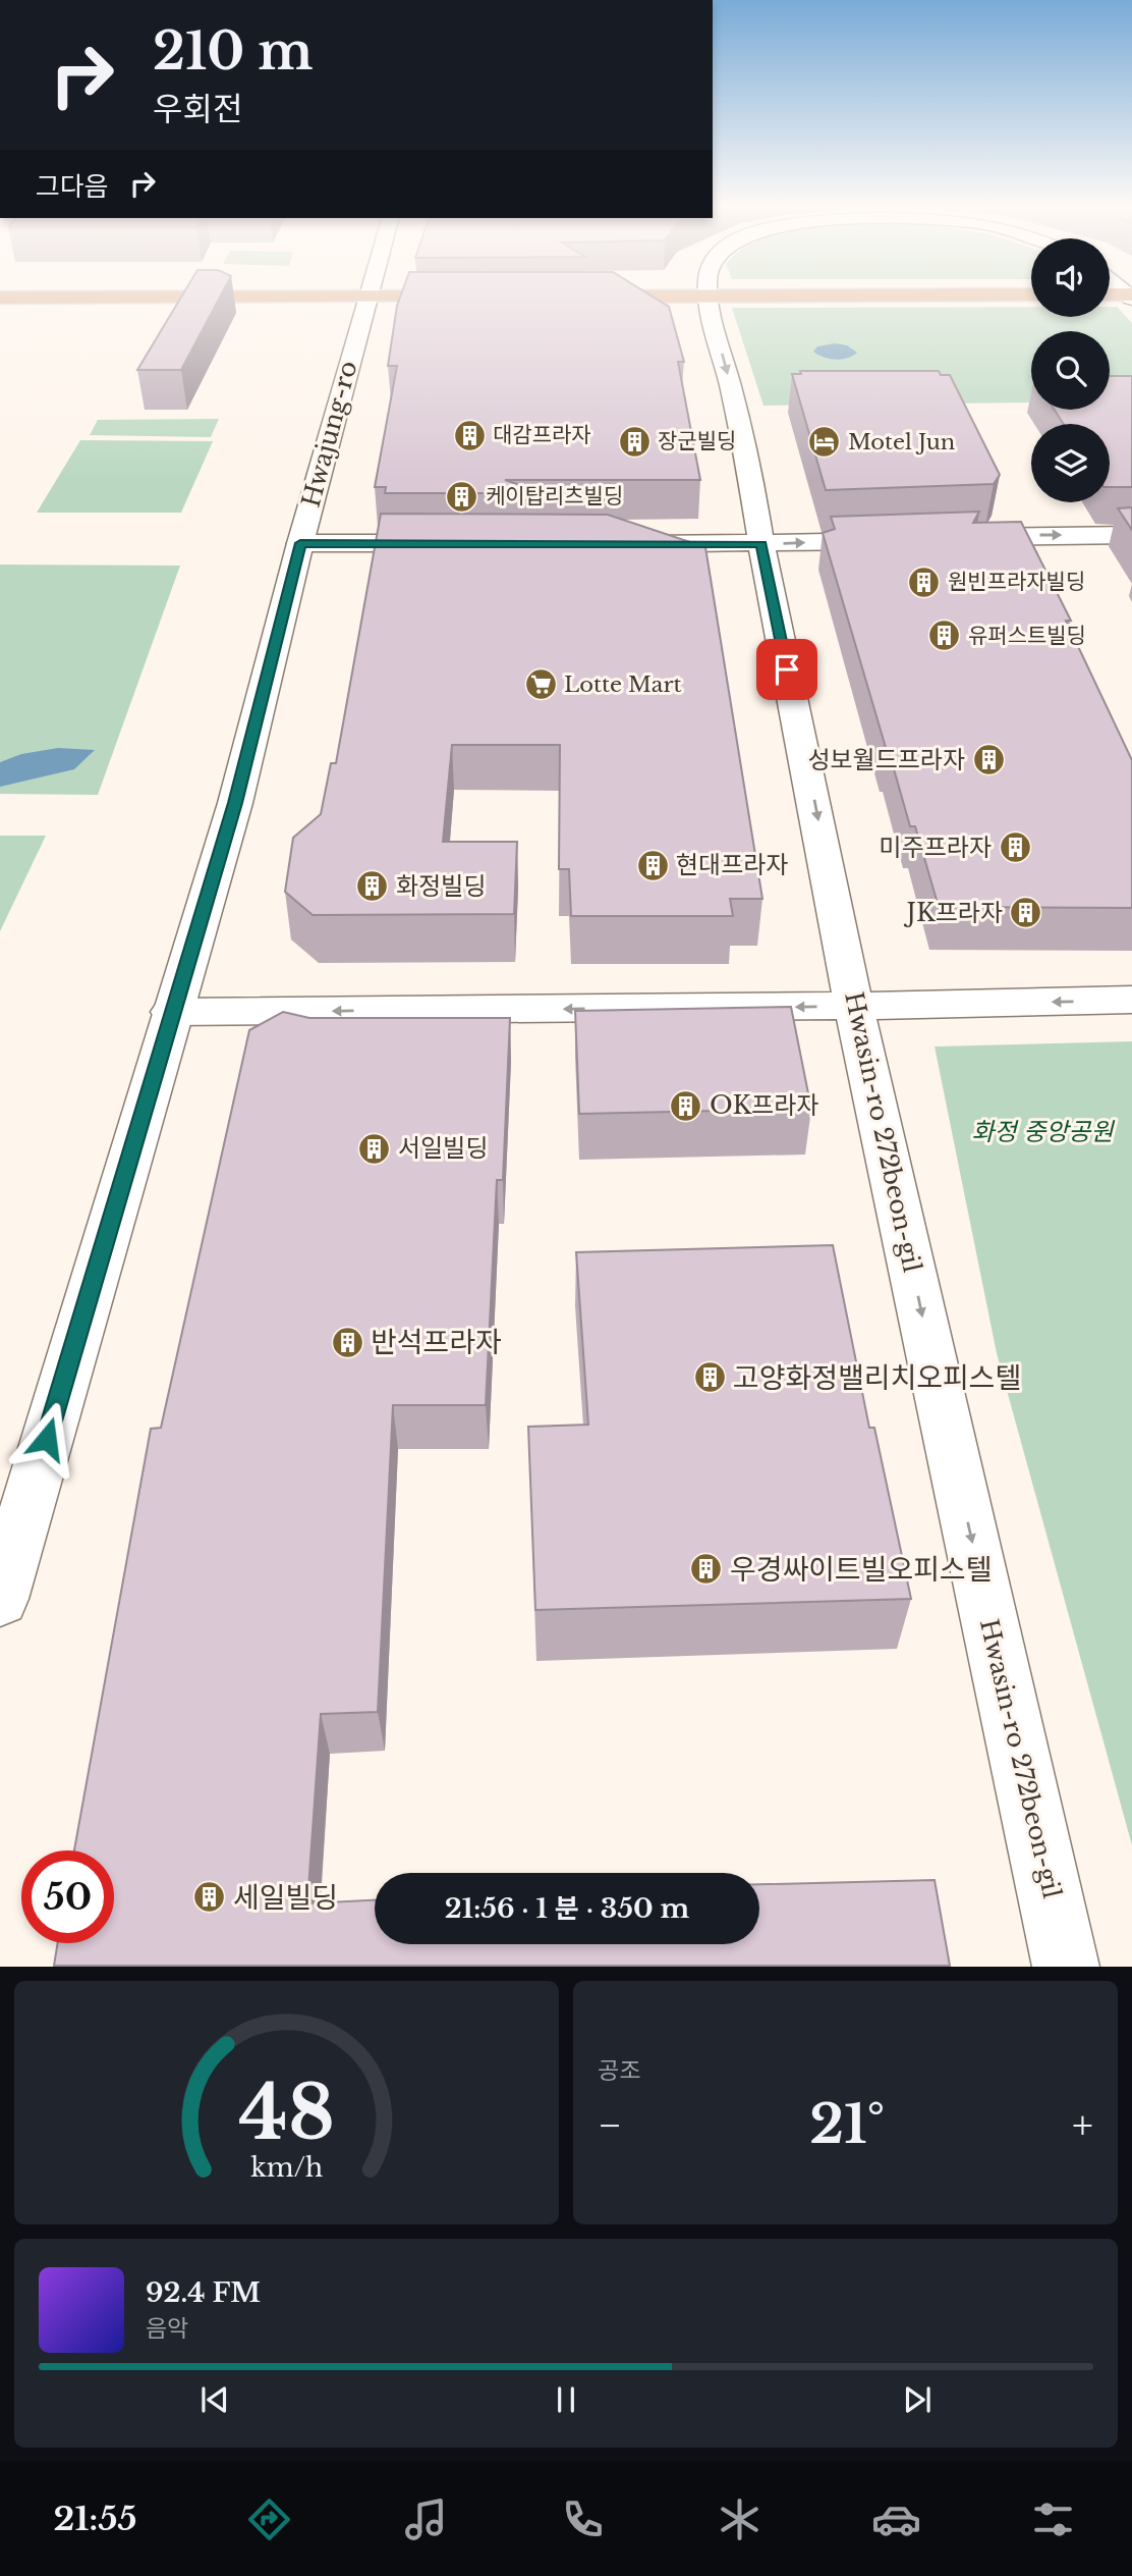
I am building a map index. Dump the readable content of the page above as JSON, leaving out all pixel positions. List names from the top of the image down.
{
  "streets": {
    "street": ["Hwajung-ro", "Hwasin-ro 272beon-gil"]
  },
  "one_way": ["Hwasin-ro 272beon-gil"],
  "parks": ["화정 중앙공원"],
  "places": {
    "building": [
      "대감프라자",
      "장군빌딩",
      "케이탑리츠빌딩",
      "원빈프라자빌딩",
      "유퍼스트빌딩",
      "성보월드프라자",
      "미주프라자",
      "현대프라자",
      "화정빌딩",
      "JK프라자",
      "OK프라자",
      "서일빌딩",
      "반석프라자",
      "고양화정밸리치오피스텔",
      "우경싸이트빌오피스텔",
      "세일빌딩"
    ],
    "hotel": ["Motel Jun"],
    "supermarket": ["Lotte Mart"]
  },
  "page": {
    "turn": ["210 m", "우회전"],
    "then": "그다음",
    "limit": "50",
    "trip": "21:56 · 1 분 · 350 m",
    "tile": "공조",
    "heat": ["−", "21°", "+"],
    "song": ["92.4 FM", "음악"],
    "tabs": "21:55",
    "gauge": ["48", "km/h"]
  }
}
